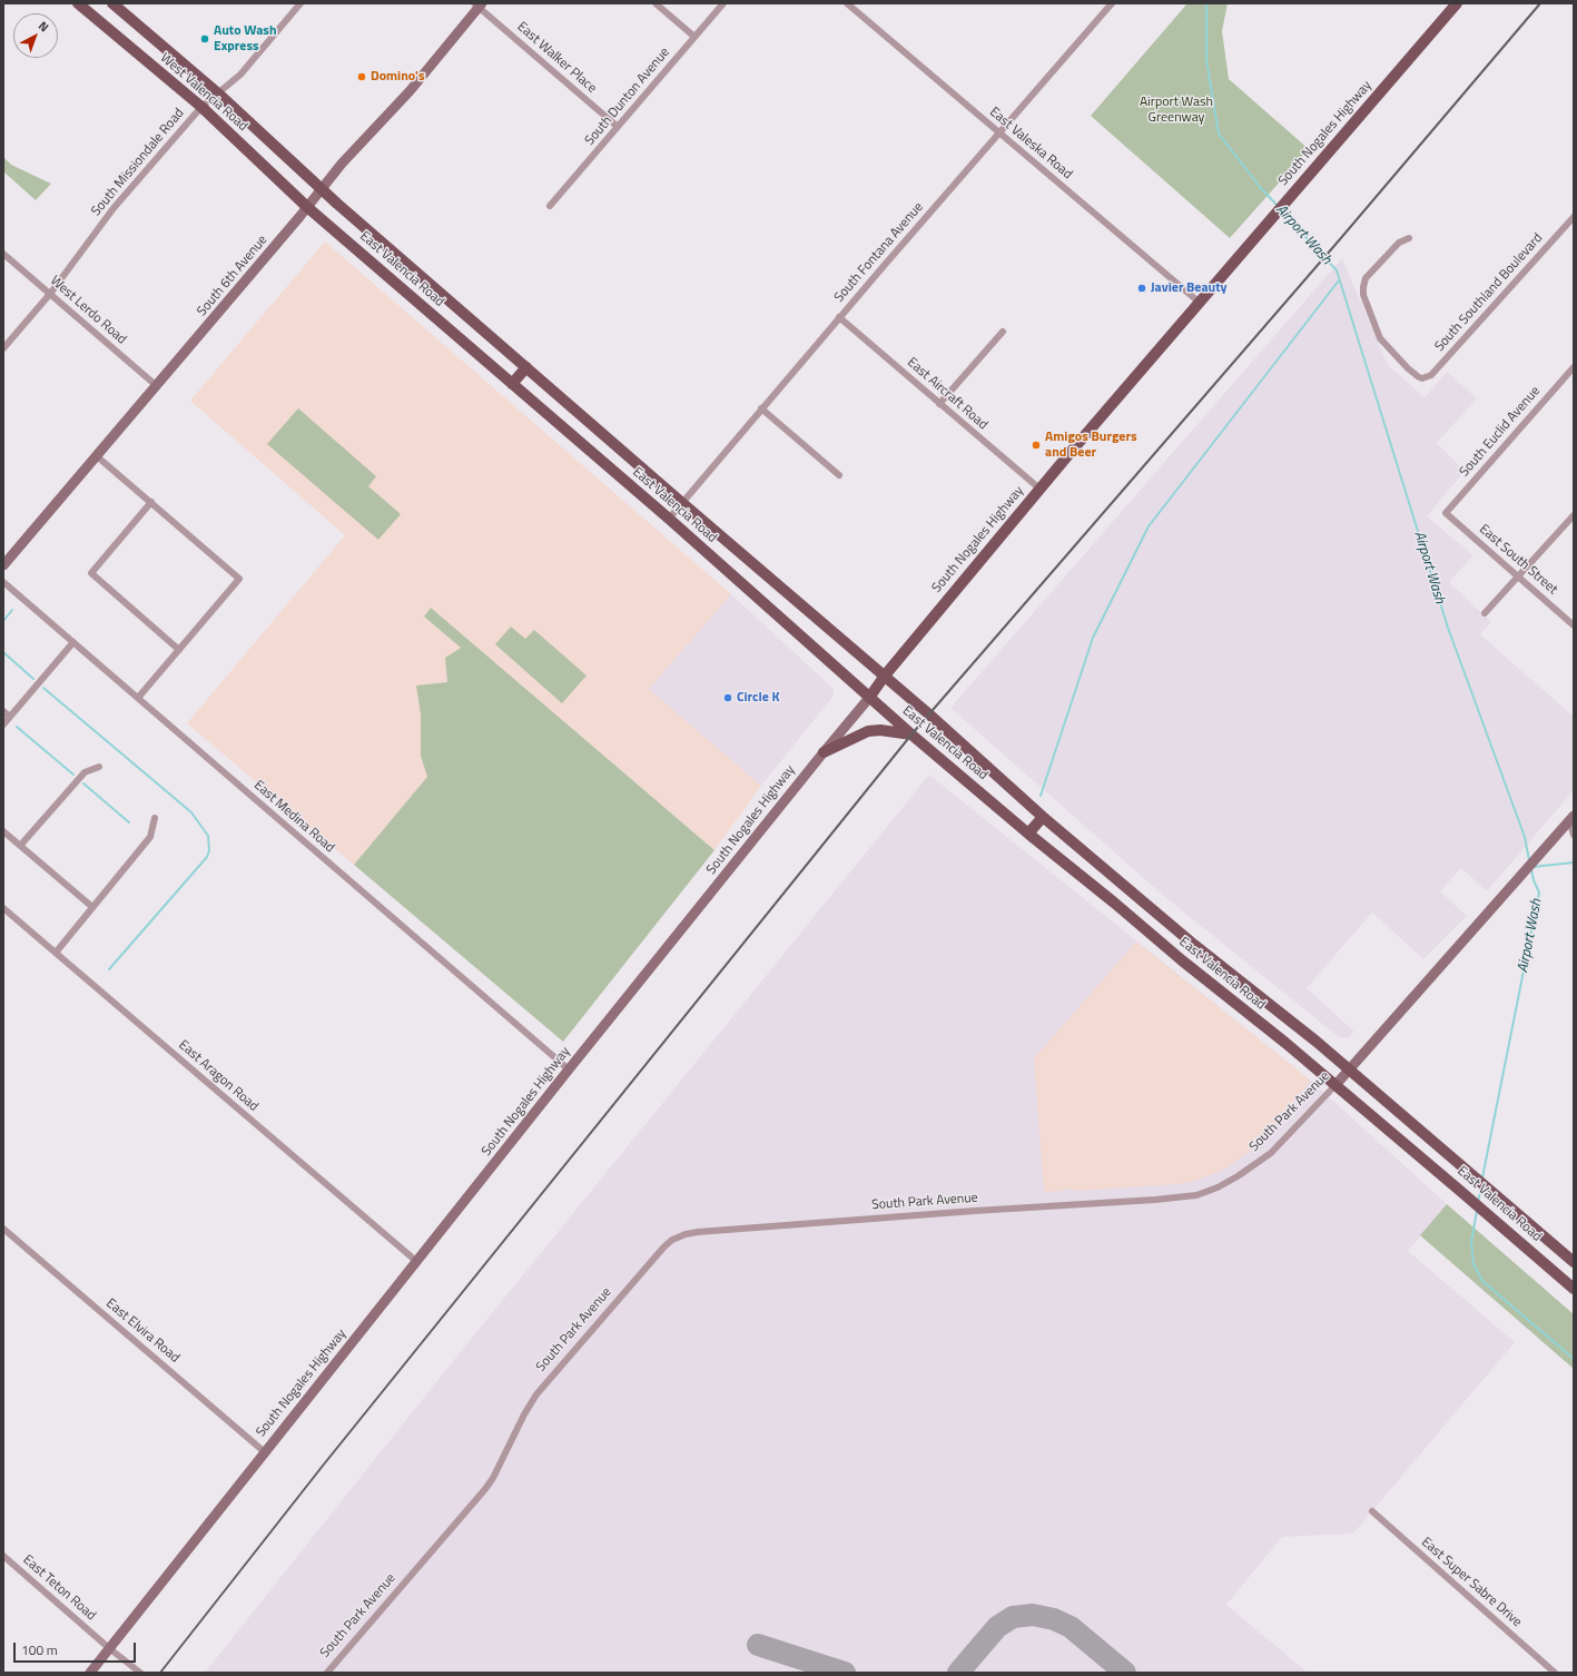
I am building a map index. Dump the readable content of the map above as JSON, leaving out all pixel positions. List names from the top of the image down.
{
  "streets": {
    "main road": [
      "West Valencia Road",
      "South Nogales Highway",
      "East Valencia Road",
      "South 6th Avenue",
      "South Park Avenue"
    ],
    "street": [
      "East Walker Place",
      "South Dunton Avenue",
      "East Valeska Road",
      "South Missiondale Road",
      "South Fontana Avenue",
      "South Southland Boulevard",
      "West Lerdo Road",
      "East Aircraft Road",
      "South Euclid Avenue",
      "East South Street",
      "East Medina Road",
      "East Aragon Road",
      "East Elvira Road",
      "East Super Sabre Drive",
      "East Teton Road"
    ]
  },
  "crossings": [
    ["East Walker Place", "South Dunton Avenue"],
    ["East Walker Place", "South 6th Avenue"],
    ["West Valencia Road", "South Missiondale Road"],
    ["West Valencia Road", "East Valencia Road"],
    ["West Valencia Road", "South 6th Avenue"],
    ["South Nogales Highway", "East Valeska Road"],
    ["South Nogales Highway", "East Valencia Road"],
    ["South Nogales Highway", "East Aircraft Road"],
    ["South Nogales Highway", "East Medina Road"],
    ["South Nogales Highway", "East Aragon Road"],
    ["South Nogales Highway", "East Elvira Road"],
    ["South Nogales Highway", "East Teton Road"],
    ["East Valeska Road", "South Fontana Avenue"],
    ["South Missiondale Road", "West Lerdo Road"],
    ["South Fontana Avenue", "East Valencia Road"],
    ["South Fontana Avenue", "East Aircraft Road"],
    ["East Valencia Road", "South 6th Avenue"],
    ["East Valencia Road", "South Park Avenue"],
    ["South 6th Avenue", "West Lerdo Road"],
    ["South Euclid Avenue", "East South Street"]
  ],
  "water": ["Airport Wash"],
  "parks": ["Airport Wash Greenway"],
  "places": [
    "Auto Wash Express",
    "Domino's",
    "Javier Beauty",
    "Amigos Burgers and Beer",
    "Circle K"
  ],
  "scale_bar": "100 m",
  "north": "top right"
}
